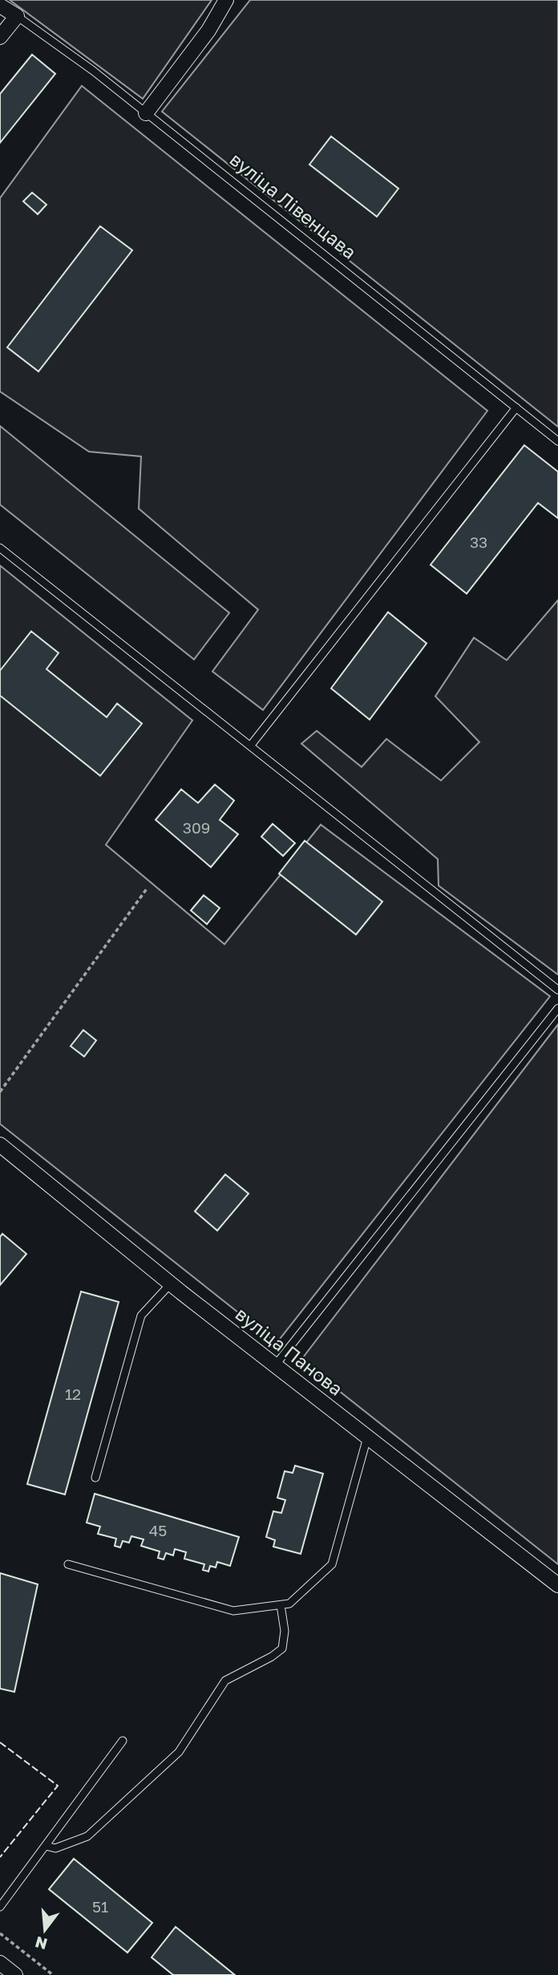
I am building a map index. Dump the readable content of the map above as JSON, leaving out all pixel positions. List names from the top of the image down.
{
  "streets": {
    "street": ["вуліца Лівенцава", "вуліца Панова"]
  },
  "house_numbers": [
    "33",
    "309",
    "12",
    "45",
    "51"
  ],
  "north": "bottom"
}
